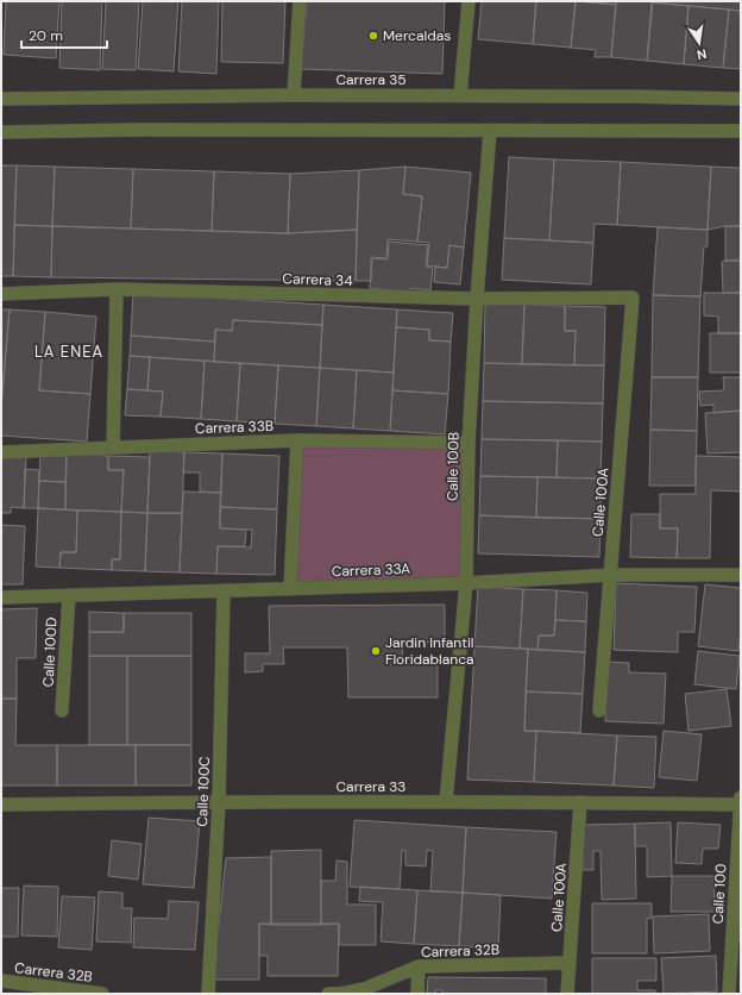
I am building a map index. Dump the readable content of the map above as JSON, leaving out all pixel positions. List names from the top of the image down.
{
  "streets": {
    "street": [
      "Carrera 35",
      "Carrera 34",
      "Carrera 33B",
      "Calle 100B",
      "Calle 100A",
      "Carrera 33A",
      "Calle 100D",
      "Carrera 33",
      "Calle 100C",
      "Calle 100",
      "Carrera 32B"
    ]
  },
  "crossings": [
    ["Carrera 34", "Calle 100B"],
    ["Carrera 34", "Calle 100A"],
    ["Carrera 33B", "Calle 100B"],
    ["Calle 100B", "Carrera 33A"],
    ["Calle 100B", "Carrera 33"],
    ["Calle 100A", "Carrera 33A"],
    ["Calle 100A", "Carrera 33"],
    ["Calle 100A", "Carrera 32B"],
    ["Carrera 33A", "Calle 100D"],
    ["Carrera 33A", "Calle 100C"],
    ["Carrera 33", "Calle 100C"],
    ["Carrera 33", "Calle 100"]
  ],
  "districts": ["LA ENEA"],
  "places": ["Mercaldas", "Jardin Infantil Floridablanca"],
  "scale_bar": "20 m",
  "north": "bottom"
}
